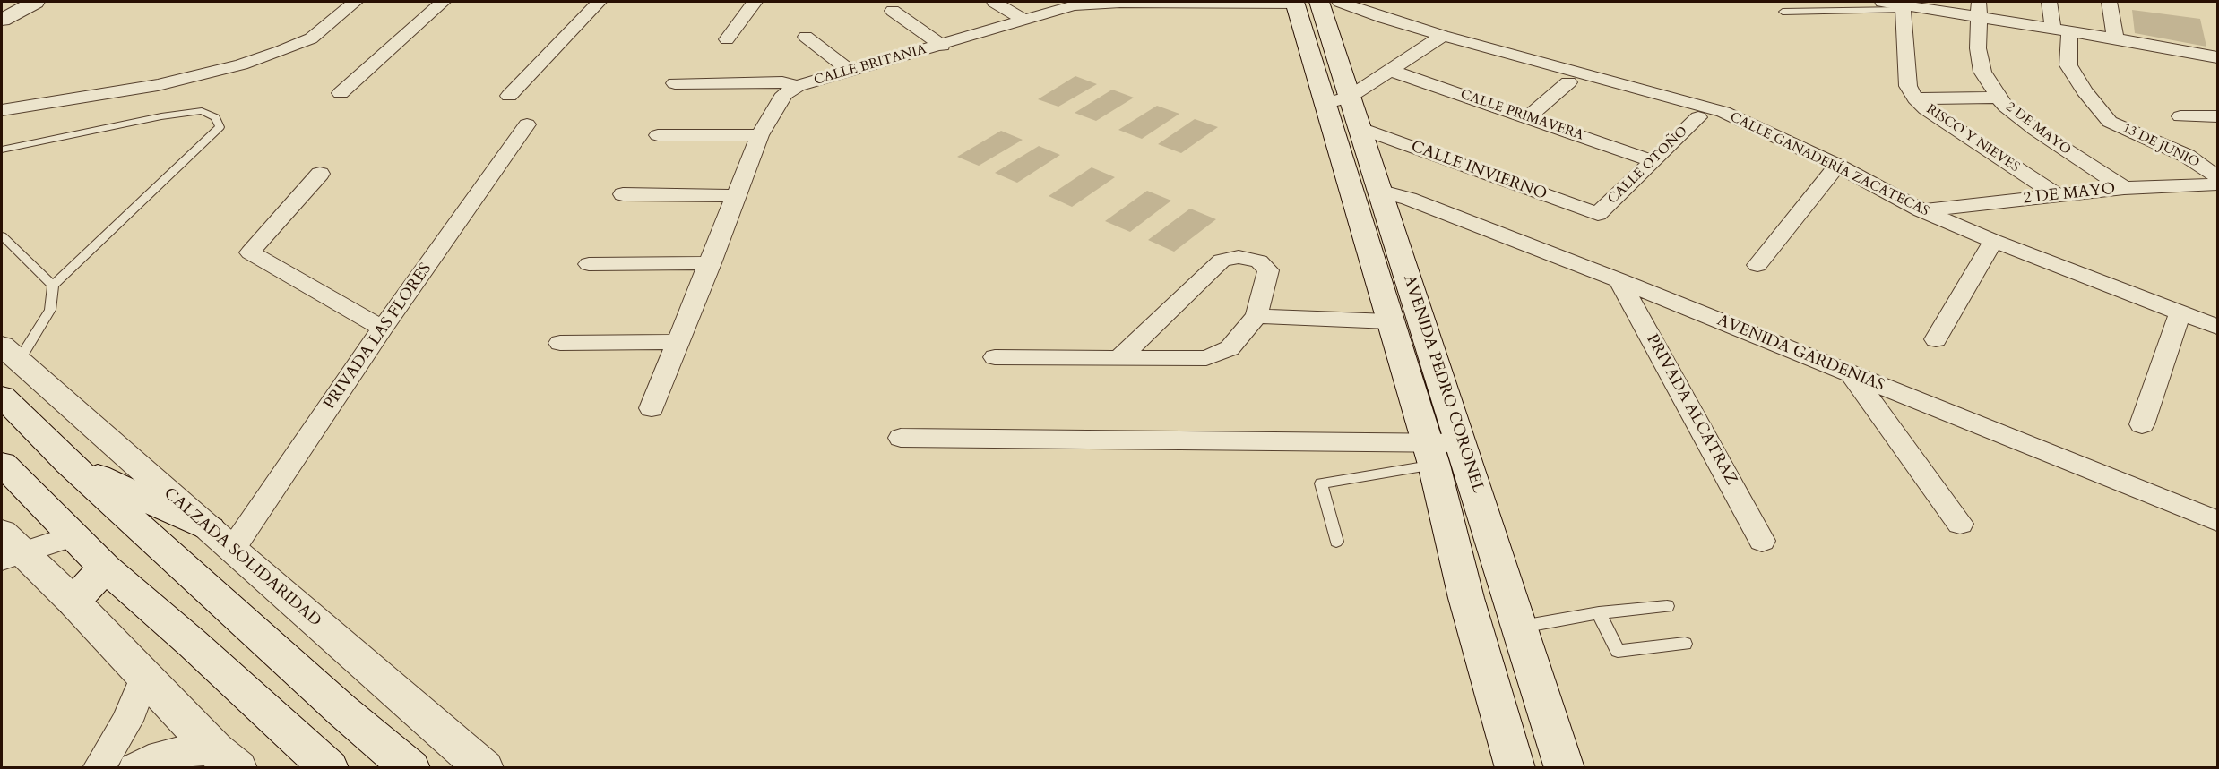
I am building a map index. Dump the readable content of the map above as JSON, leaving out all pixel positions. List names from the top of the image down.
{
  "streets": {
    "main road": ["AVENIDA PEDRO CORONEL", "CALZADA SOLIDARIDAD"],
    "street": [
      "CALLE BRITANIA",
      "CALLE PRIMAVERA",
      "2 DE MAYO",
      "RISCO Y NIEVES",
      "13 DE JUNIO",
      "CALLE GANADERÍA ZACATECAS",
      "CALLE OTOÑO",
      "CALLE INVIERNO",
      "PRIVADA LAS FLORES",
      "AVENIDA GARDENIAS",
      "PRIVADA ALCATRAZ"
    ]
  },
  "crossings": [
    ["CALLE BRITANIA", "AVENIDA PEDRO CORONEL"],
    ["CALLE PRIMAVERA", "CALLE OTOÑO"],
    ["2 DE MAYO", "RISCO Y NIEVES"],
    ["2 DE MAYO", "CALLE GANADERÍA ZACATECAS"],
    ["CALLE OTOÑO", "CALLE INVIERNO"],
    ["CALLE INVIERNO", "AVENIDA PEDRO CORONEL"],
    ["PRIVADA LAS FLORES", "CALZADA SOLIDARIDAD"],
    ["AVENIDA GARDENIAS", "AVENIDA PEDRO CORONEL"],
    ["AVENIDA GARDENIAS", "PRIVADA ALCATRAZ"]
  ]
}
